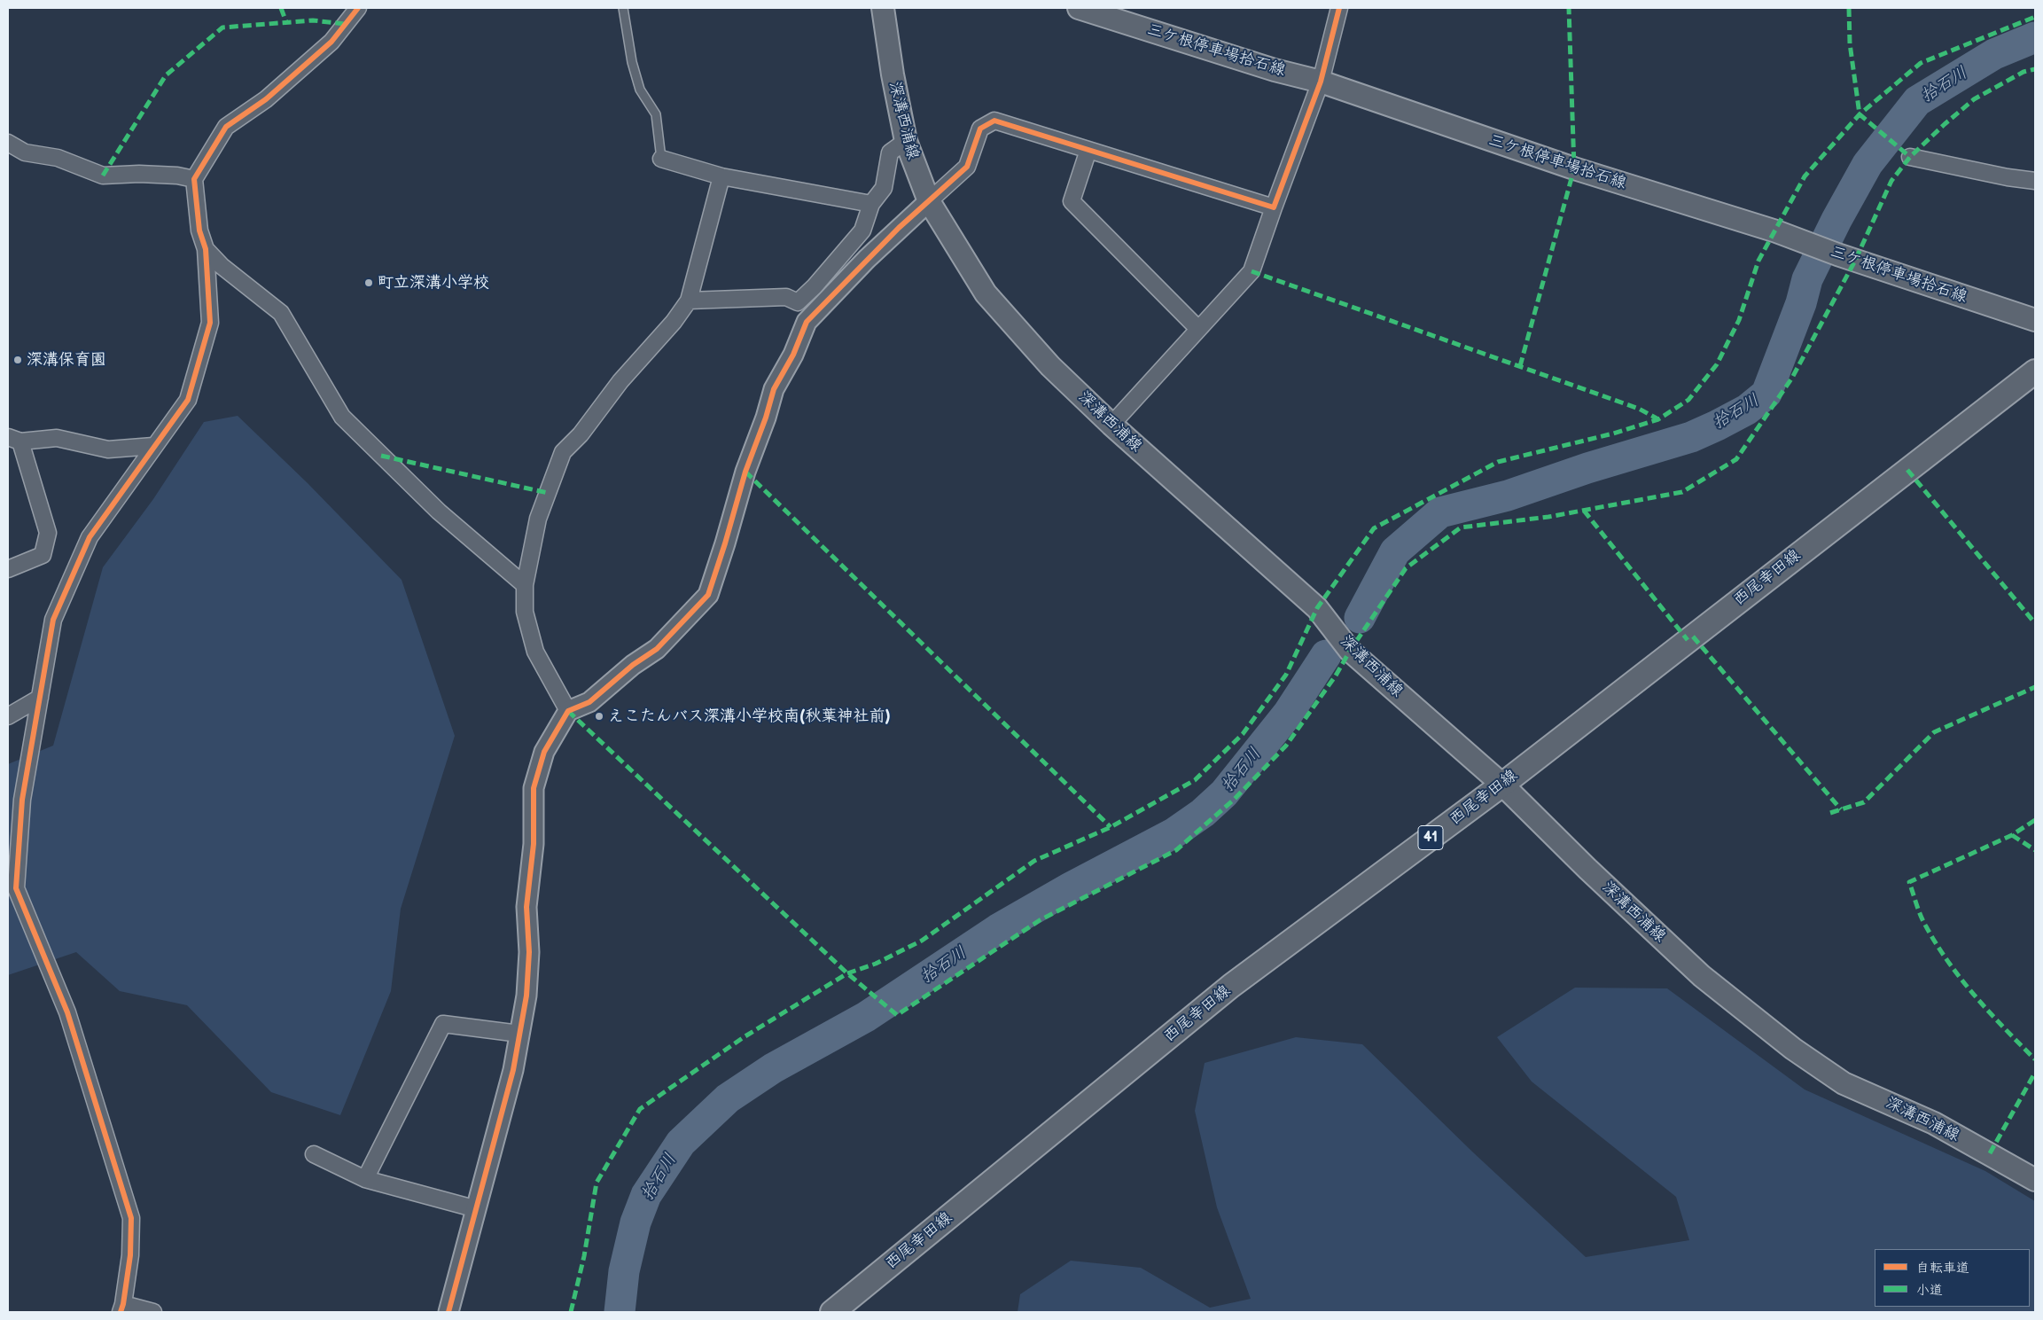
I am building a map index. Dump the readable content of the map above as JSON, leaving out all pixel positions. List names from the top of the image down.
{
  "streets": {
    "main road": [
      "三ケ根停車場拾石線",
      "深溝西浦線",
      "西尾幸田線",
      "41"
    ]
  },
  "crossings": [
    ["深溝西浦線", "西尾幸田線"]
  ],
  "water": ["拾石川"],
  "places": ["町立深溝小学校", "深溝保育園", "えこたんバス深溝小学校南(秋葉神社前)"],
  "legend": ["自転車道", "小道"]
}
